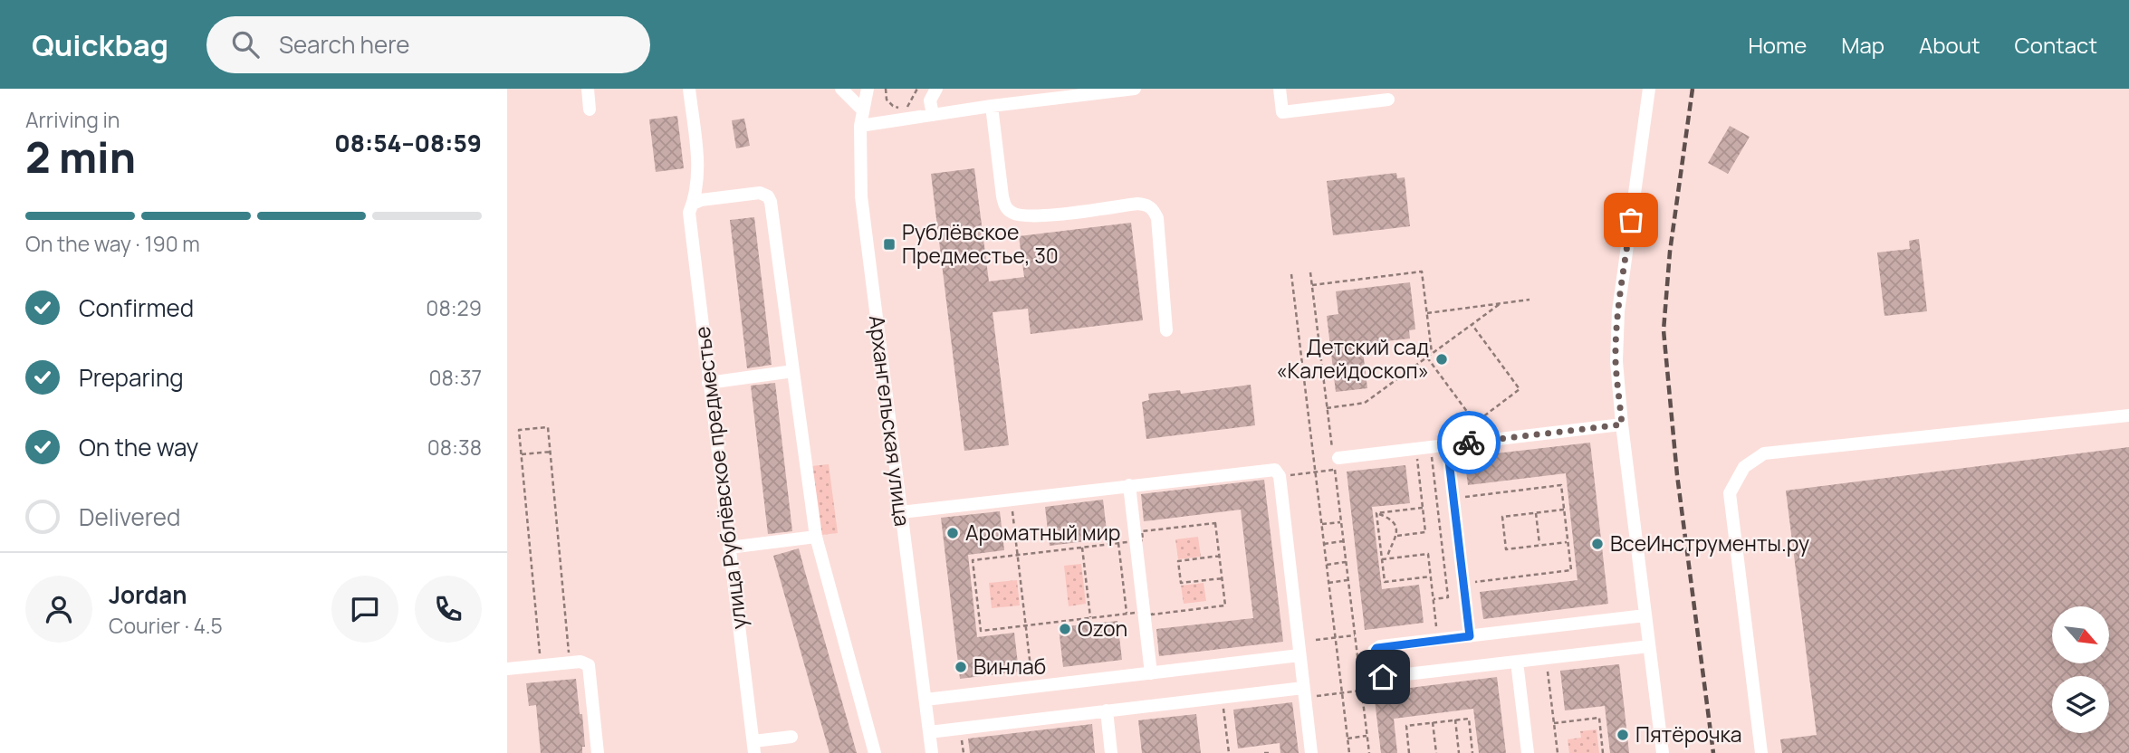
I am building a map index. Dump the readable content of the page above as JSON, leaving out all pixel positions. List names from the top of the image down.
{
  "streets": {
    "street": ["Архангельская улица", "улица Рублёвское предместье"]
  },
  "places": {
    "transit": ["Рублёвское Предместье, 30"],
    "other": [
      "Детский сад «Калейдоскоп»",
      "Ароматный мир",
      "ВсеИнструменты.ру",
      "Ozon",
      "Винлаб",
      "Пятёрочка"
    ]
  },
  "north": "bottom right",
  "page": {
    "header": "Quickbag",
    "search": "Search here",
    "nav": [
      "Home",
      "Map",
      "About",
      "Contact"
    ],
    "heading": ["2 min", "Arriving in", "08:54–08:59"],
    "panel": ["Jordan", "Courier · 4.5"],
    "bar": "On the way · 190 m",
    "list": [
      ["Confirmed", "08:29"],
      ["Preparing", "08:37"],
      ["On the way", "08:38"],
      "Delivered"
    ]
  }
}
